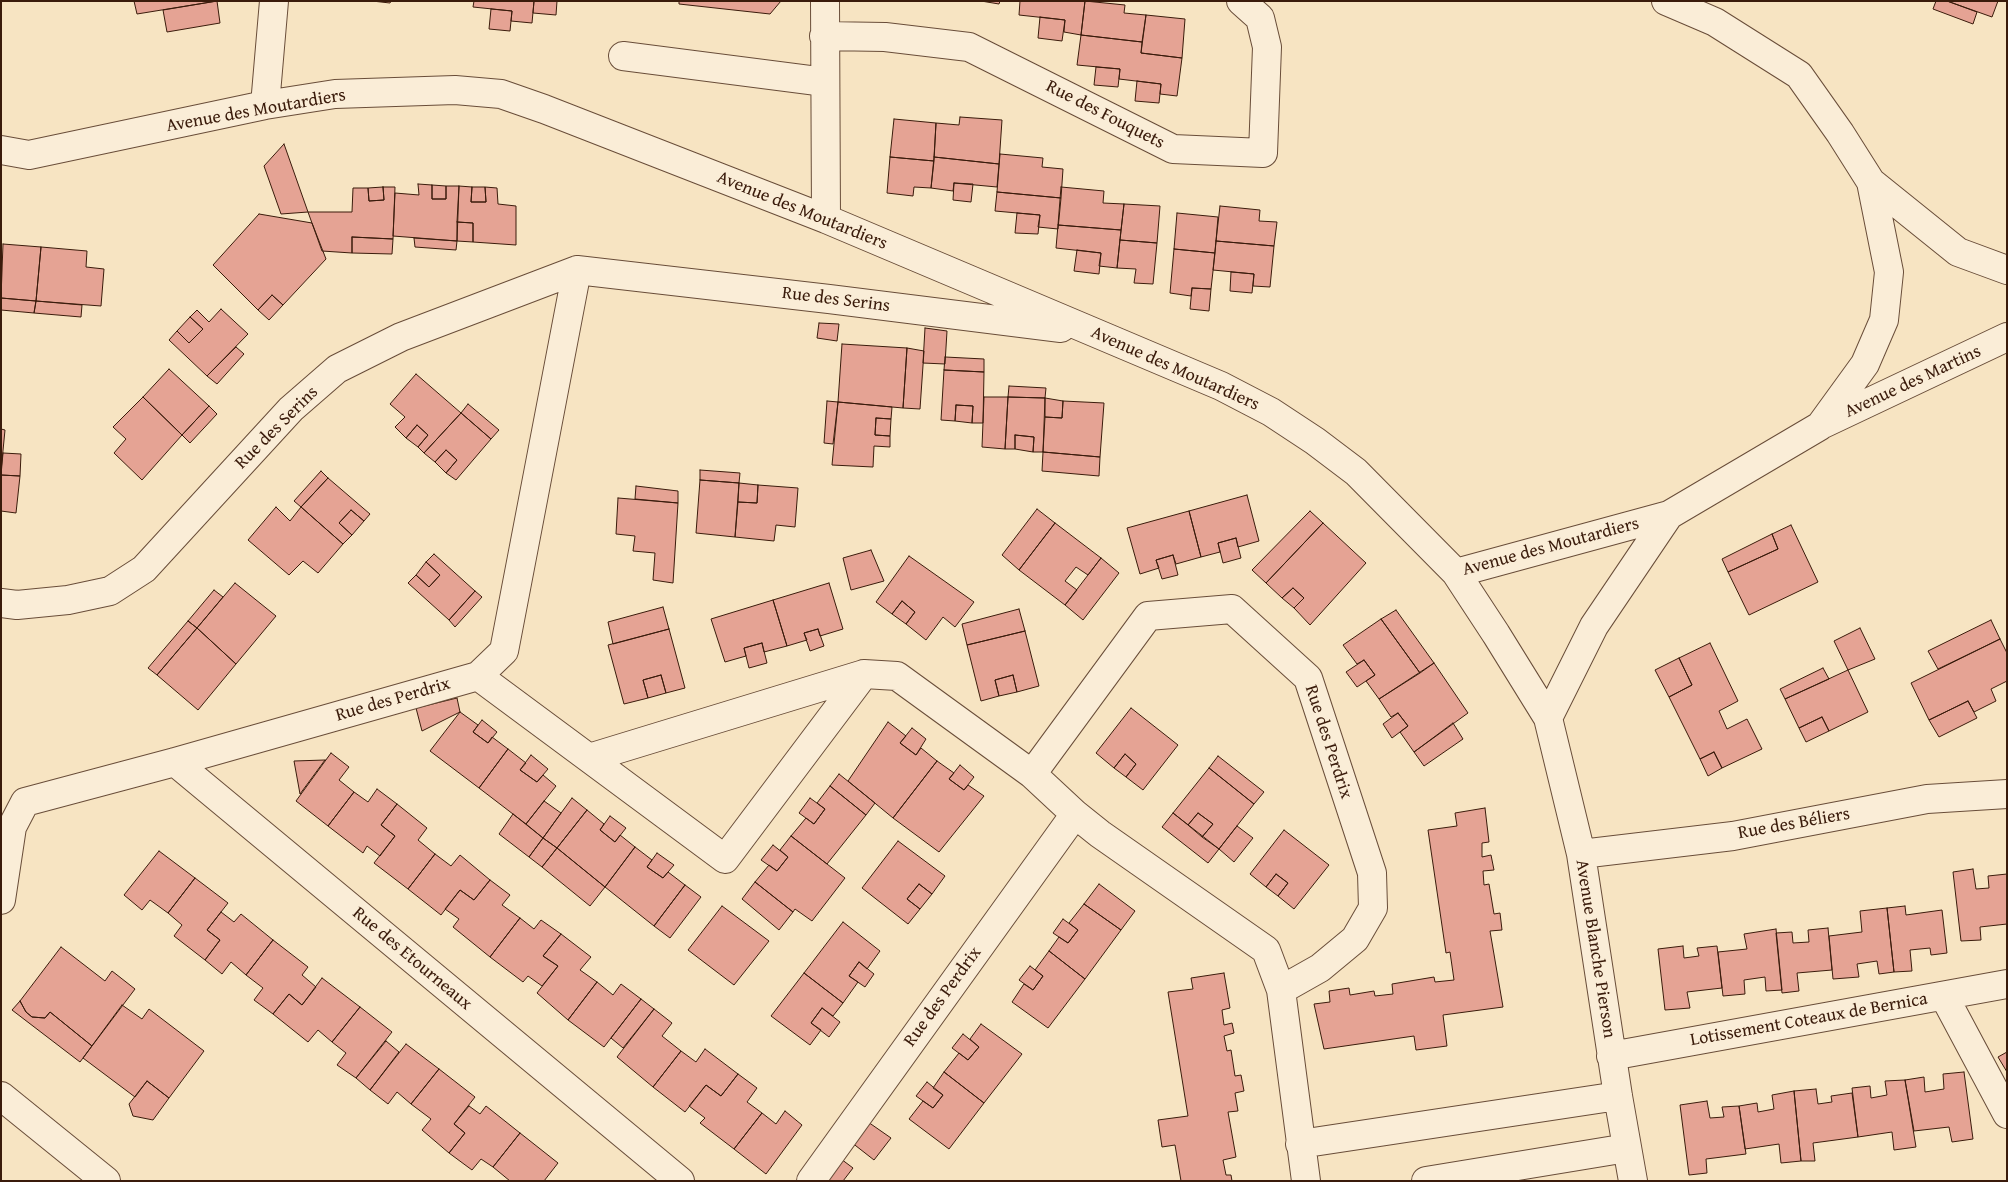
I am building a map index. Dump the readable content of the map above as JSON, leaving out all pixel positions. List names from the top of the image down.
{
  "streets": {
    "street": [
      "Avenue des Moutardiers",
      "Rue des Fouquets",
      "Rue des Serins",
      "Avenue des Martins",
      "Rue des Perdrix",
      "Rue des Béliers",
      "Avenue Blanche Pierson",
      "Rue des Etourneaux",
      "Lotissement Coteaux de Bernica"
    ]
  },
  "crossings": [
    ["Avenue des Moutardiers", "Rue des Serins"],
    ["Avenue des Moutardiers", "Avenue des Martins"],
    ["Avenue des Moutardiers", "Avenue Blanche Pierson"],
    ["Rue des Perdrix", "Rue des Etourneaux"],
    ["Rue des Béliers", "Avenue Blanche Pierson"],
    ["Avenue Blanche Pierson", "Lotissement Coteaux de Bernica"]
  ]
}
